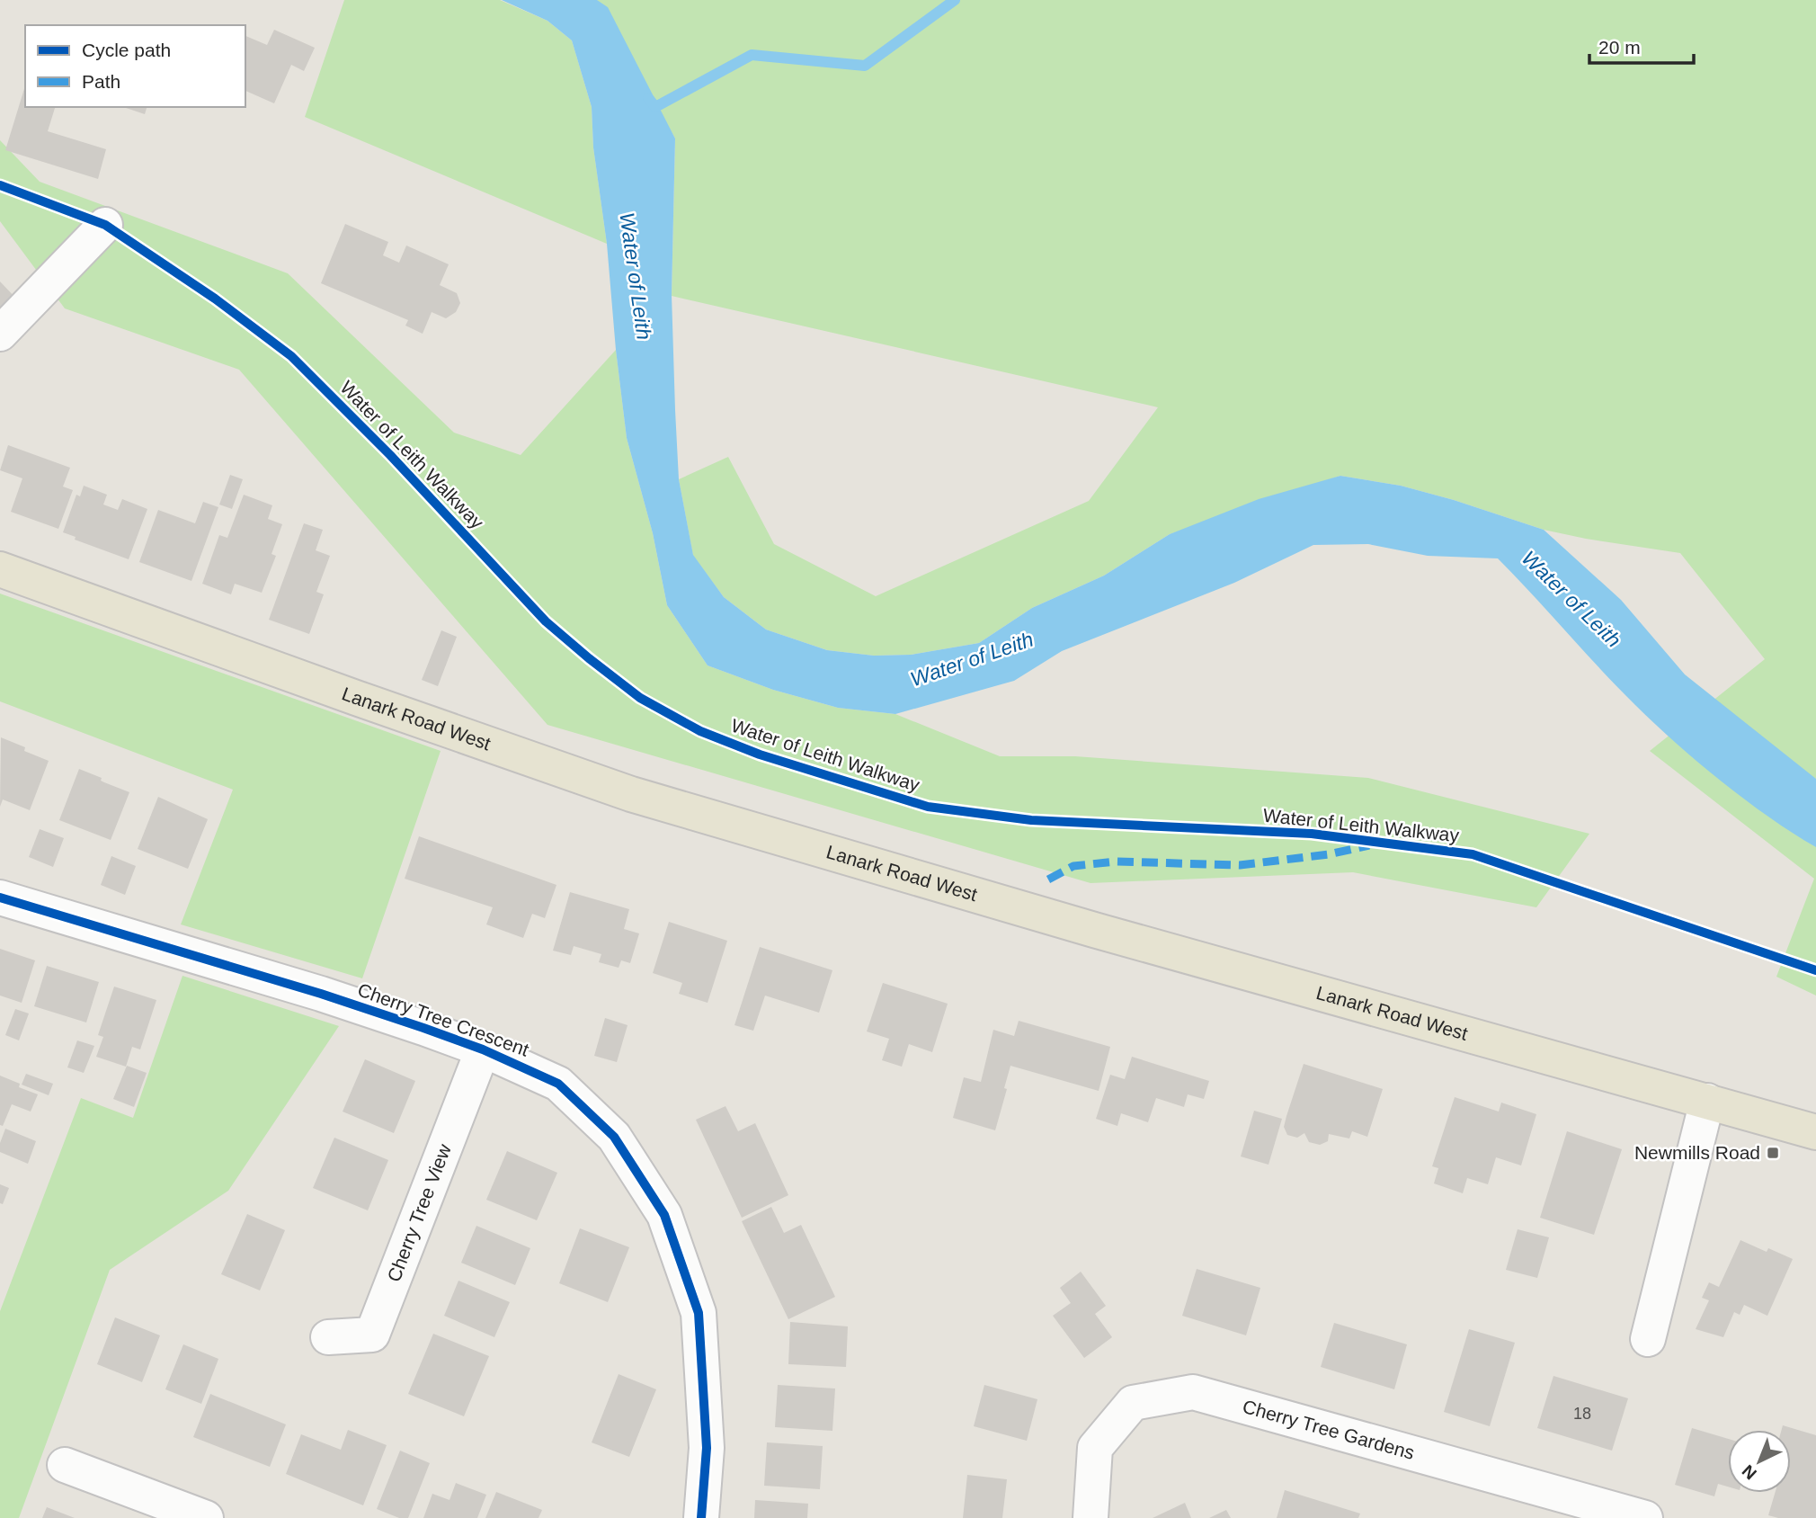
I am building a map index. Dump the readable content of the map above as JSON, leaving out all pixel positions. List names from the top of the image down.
{
  "streets": {
    "main road": ["Lanark Road West"],
    "street": ["Cherry Tree Crescent", "Cherry Tree View", "Cherry Tree Gardens"],
    "cycle path": ["Water of Leith Walkway"]
  },
  "crossings": [
    ["Cherry Tree Crescent", "Cherry Tree View"]
  ],
  "water": ["Water of Leith"],
  "places": {
    "transit": ["Newmills Road"]
  },
  "house_numbers": ["18"],
  "legend": ["Cycle path", "Path"],
  "scale_bar": "20 m",
  "north": "bottom left"
}
